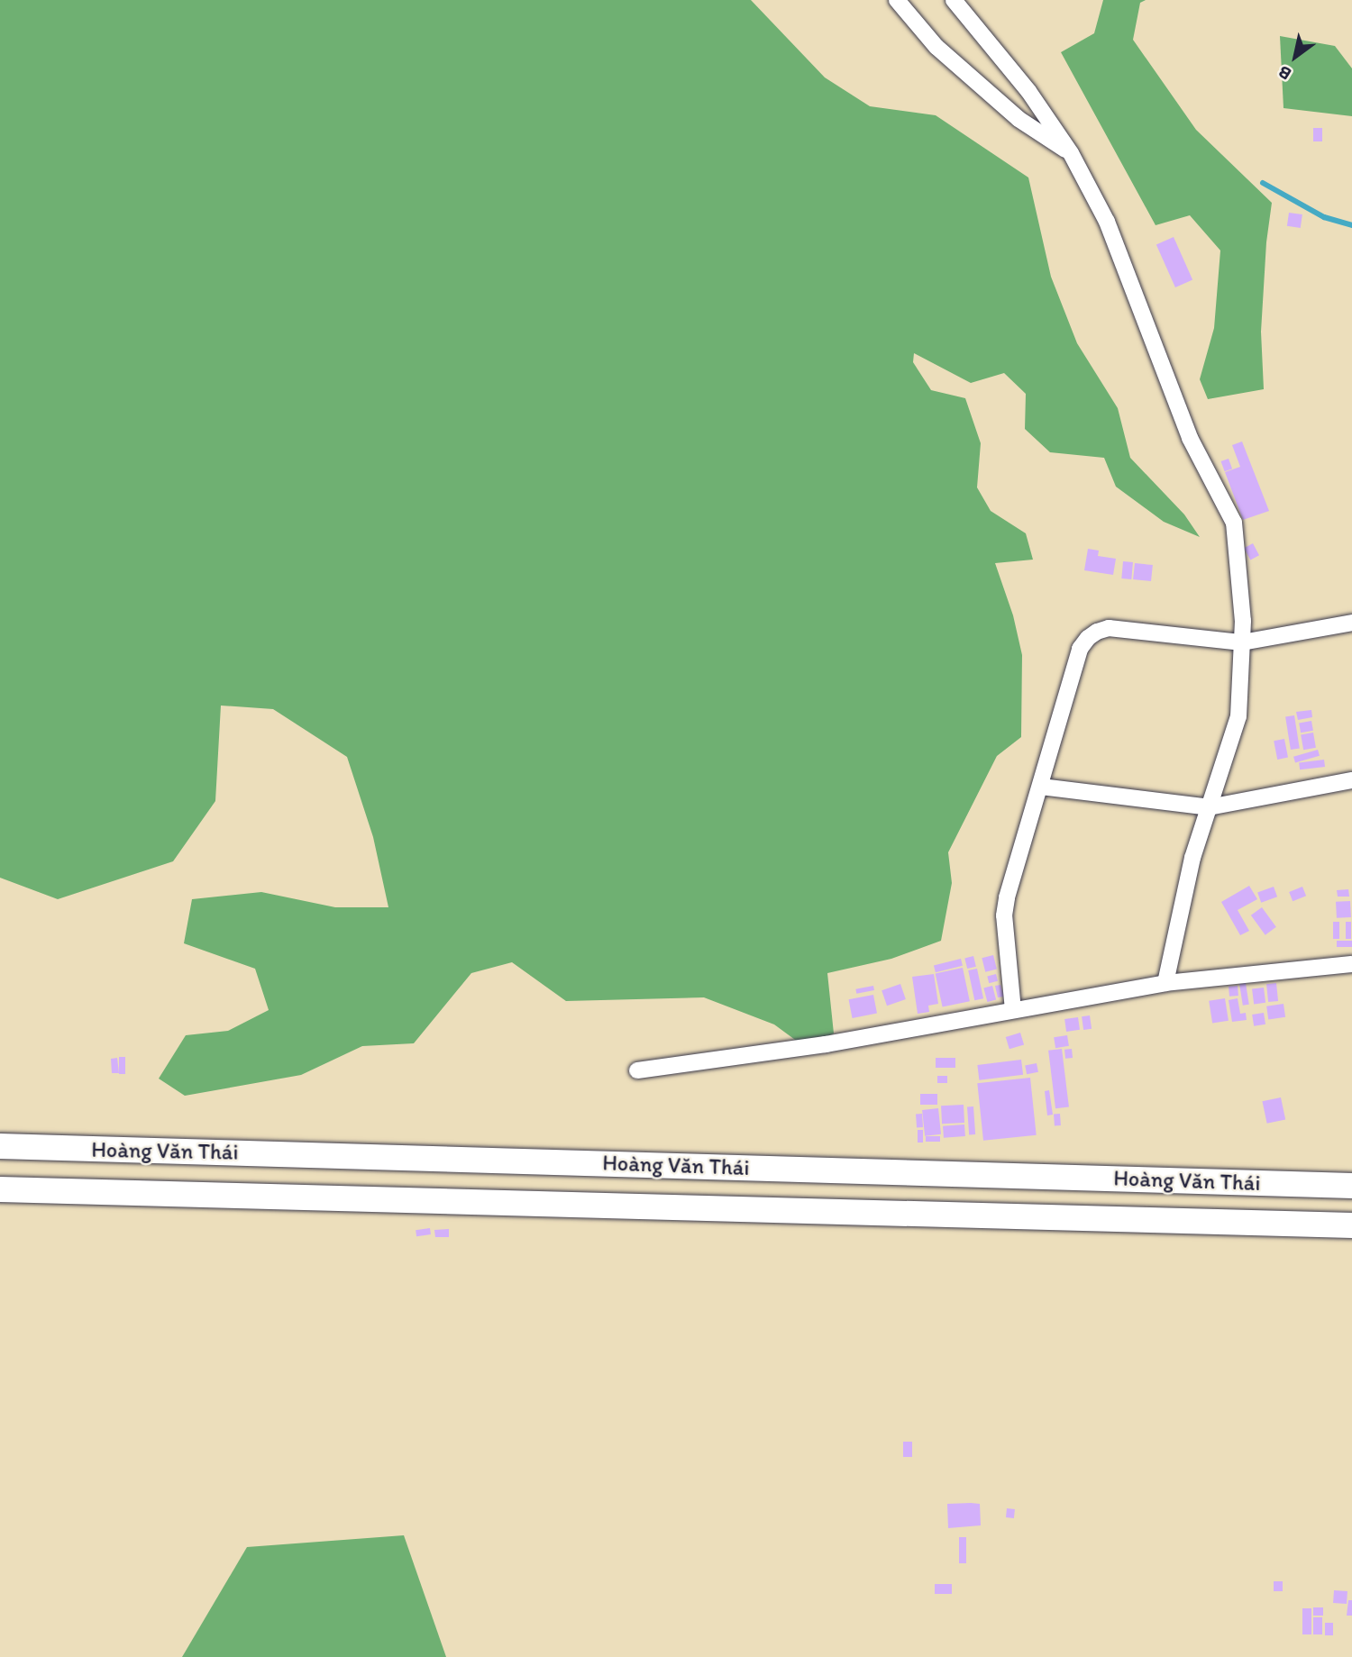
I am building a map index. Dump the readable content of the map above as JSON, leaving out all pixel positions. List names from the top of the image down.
{
  "streets": {
    "main road": ["Hoàng Văn Thái"]
  },
  "north": "bottom left"
}
